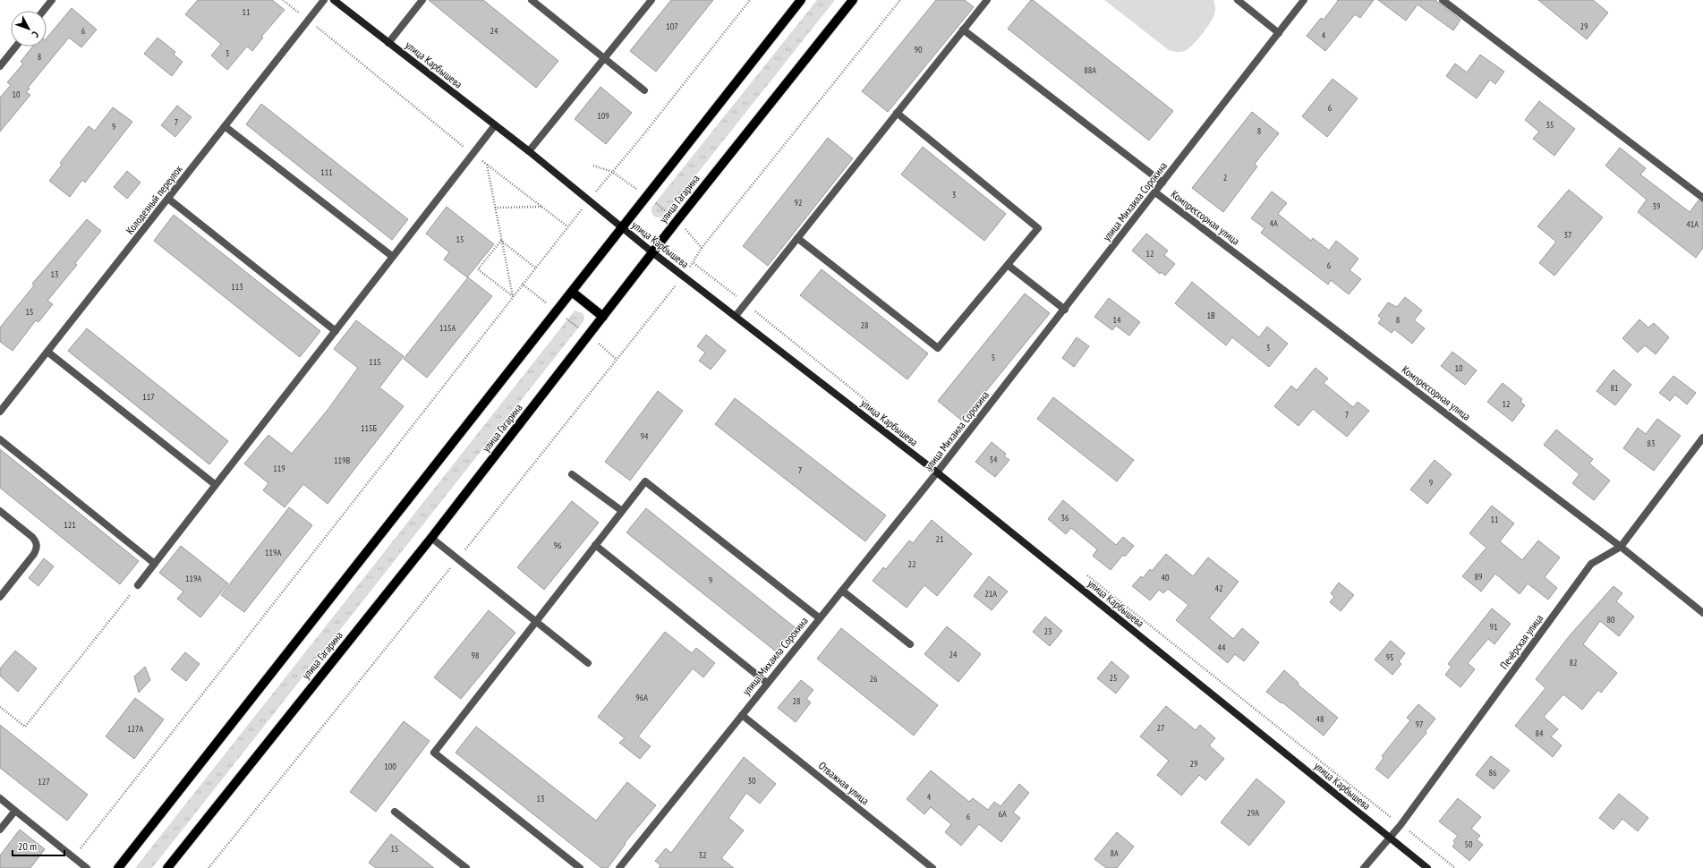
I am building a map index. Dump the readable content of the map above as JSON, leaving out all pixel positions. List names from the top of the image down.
{
  "streets": {
    "main road": ["улица Гагарина"],
    "street": [
      "улица Карбышева",
      "Колодезный переулок",
      "улица Михаила Сорокина",
      "Компрессорная улица",
      "Печёрская улица",
      "Отважная улица"
    ]
  },
  "crossings": [
    ["улица Карбышева", "улица Гагарина"],
    ["улица Карбышева", "улица Михаила Сорокина"],
    ["улица Карбышева", "Печёрская улица"],
    ["улица Михаила Сорокина", "Компрессорная улица"],
    ["улица Михаила Сорокина", "Отважная улица"],
    ["Компрессорная улица", "Печёрская улица"]
  ],
  "house_numbers": [
    "11",
    "107",
    "29",
    "6",
    "24",
    "4",
    "90",
    "3",
    "8",
    "88А",
    "10",
    "6",
    "109",
    "7",
    "35",
    "9",
    "8",
    "111",
    "2",
    "3",
    "92",
    "39",
    "4А",
    "41А",
    "37",
    "15",
    "12",
    "6",
    "13",
    "113",
    "15",
    "1В",
    "14",
    "8",
    "28",
    "115А",
    "3",
    "5",
    "115",
    "10",
    "81",
    "117",
    "12",
    "7",
    "115Б",
    "94",
    "83",
    "34",
    "119В",
    "119",
    "7",
    "9",
    "36",
    "11",
    "121",
    "21",
    "96",
    "119А",
    "22",
    "89",
    "40",
    "119А",
    "9",
    "42",
    "21А",
    "80",
    "91",
    "23",
    "44",
    "24",
    "98",
    "95",
    "82",
    "25",
    "26",
    "96А",
    "28",
    "48",
    "97",
    "27",
    "127А",
    "84",
    "29",
    "100",
    "86",
    "30",
    "127",
    "4",
    "13",
    "29А",
    "6А",
    "6",
    "50",
    "15",
    "8А",
    "32"
  ],
  "scale_bar": "20 m",
  "north": "bottom right"
}
